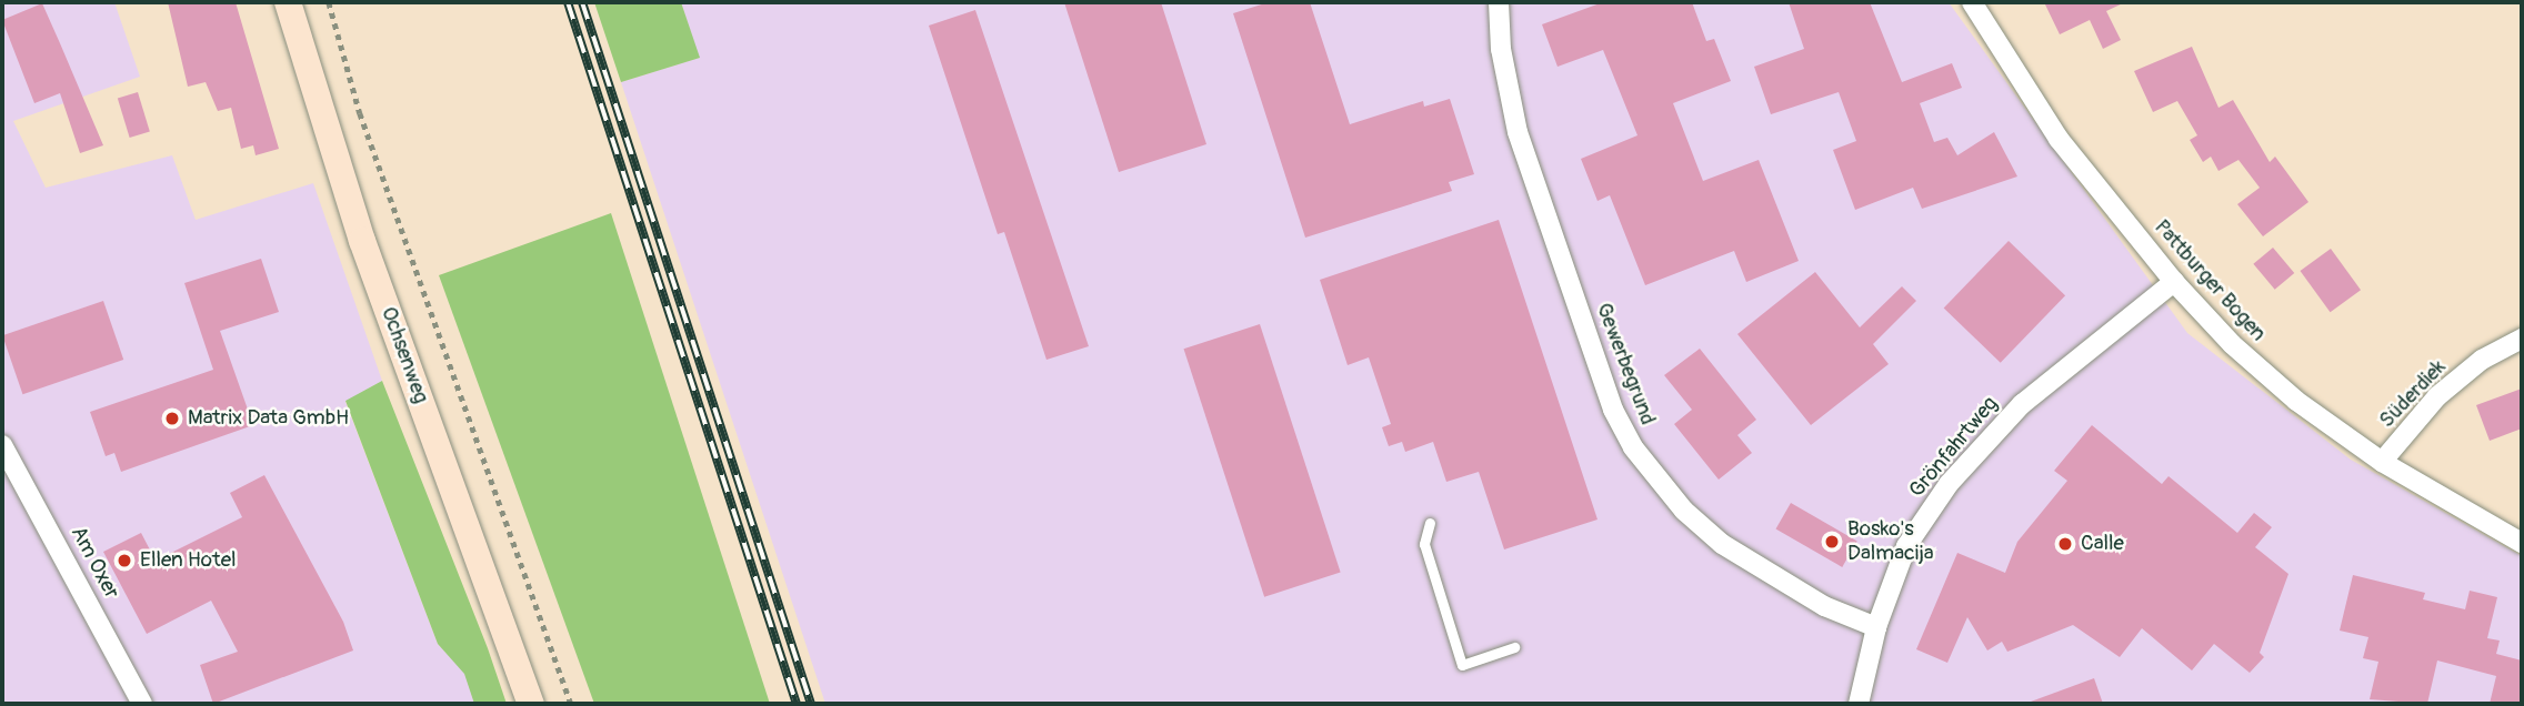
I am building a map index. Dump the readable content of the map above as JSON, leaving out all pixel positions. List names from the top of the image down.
{
  "streets": {
    "main road": ["Ochsenweg"],
    "street": [
      "Pattburger Bogen",
      "Gewerbegrund",
      "Süderdiek",
      "Grönfahrtweg",
      "Am Oxer"
    ]
  },
  "crossings": [
    ["Pattburger Bogen", "Süderdiek"],
    ["Pattburger Bogen", "Grönfahrtweg"],
    ["Gewerbegrund", "Grönfahrtweg"]
  ],
  "places": [
    "Matrix Data GmbH",
    "Bosko's Dalmacija",
    "Calle",
    "Ellen Hotel"
  ]
}
